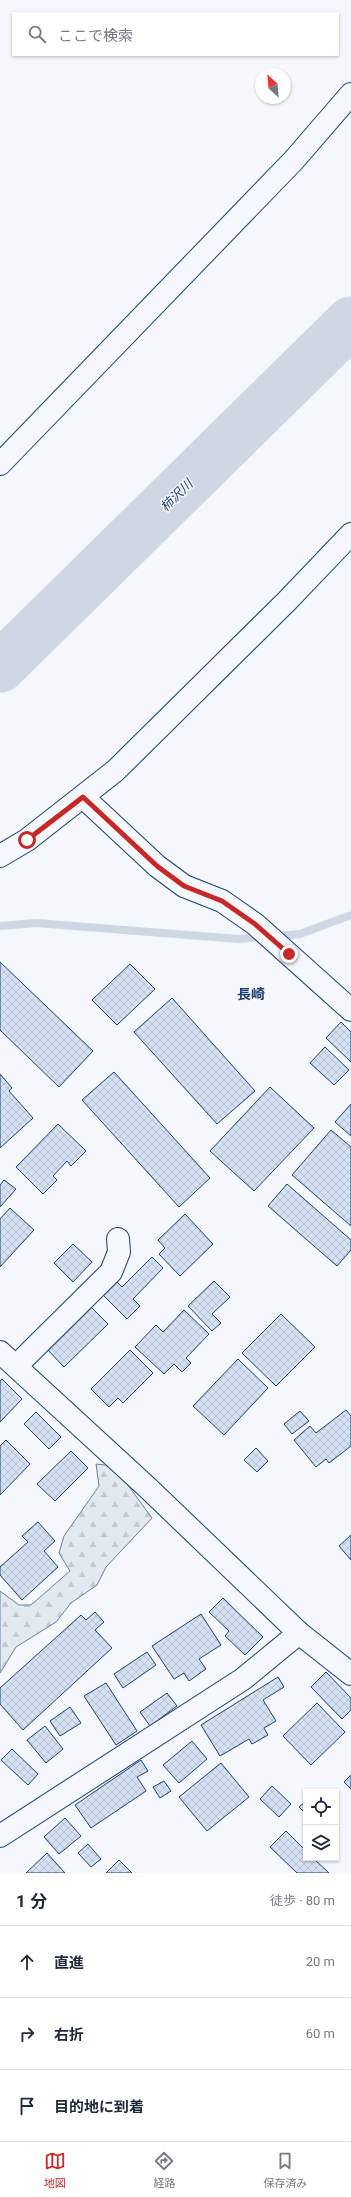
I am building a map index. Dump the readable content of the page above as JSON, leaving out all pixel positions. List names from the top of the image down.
{
  "districts": ["長崎"],
  "water": ["柿沢川"],
  "north": "top left",
  "page": {
    "search": "ここで検索",
    "heading": ["1 分", "徒歩 · 80 m"],
    "list": [
      ["直進", "20 m"],
      ["右折", "60 m"],
      "目的地に到着"
    ],
    "nav": ["地図", "経路", "保存済み"]
  }
}
